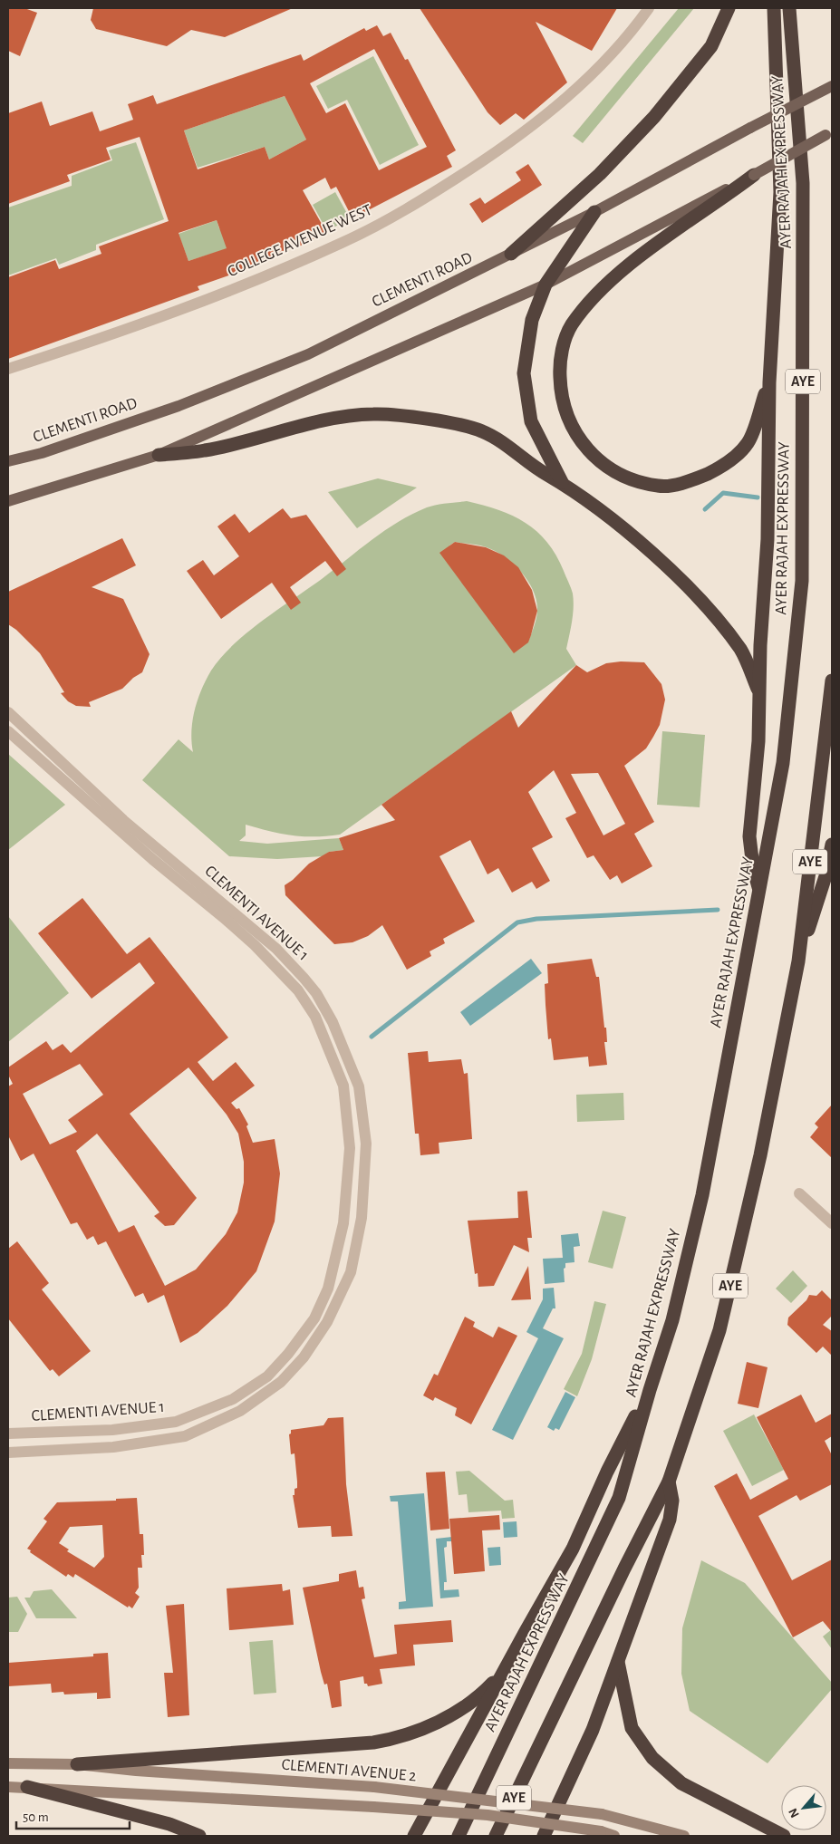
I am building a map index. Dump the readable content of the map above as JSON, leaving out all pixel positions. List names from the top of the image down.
{
  "streets": {
    "highway": ["AYER RAJAH EXPRESSWAY", "AYE"],
    "main road": ["CLEMENTI ROAD", "CLEMENTI AVENUE 2"],
    "street": ["COLLEGE AVENUE WEST", "CLEMENTI AVENUE 1"]
  },
  "scale_bar": "50 m",
  "north": "bottom left"
}
